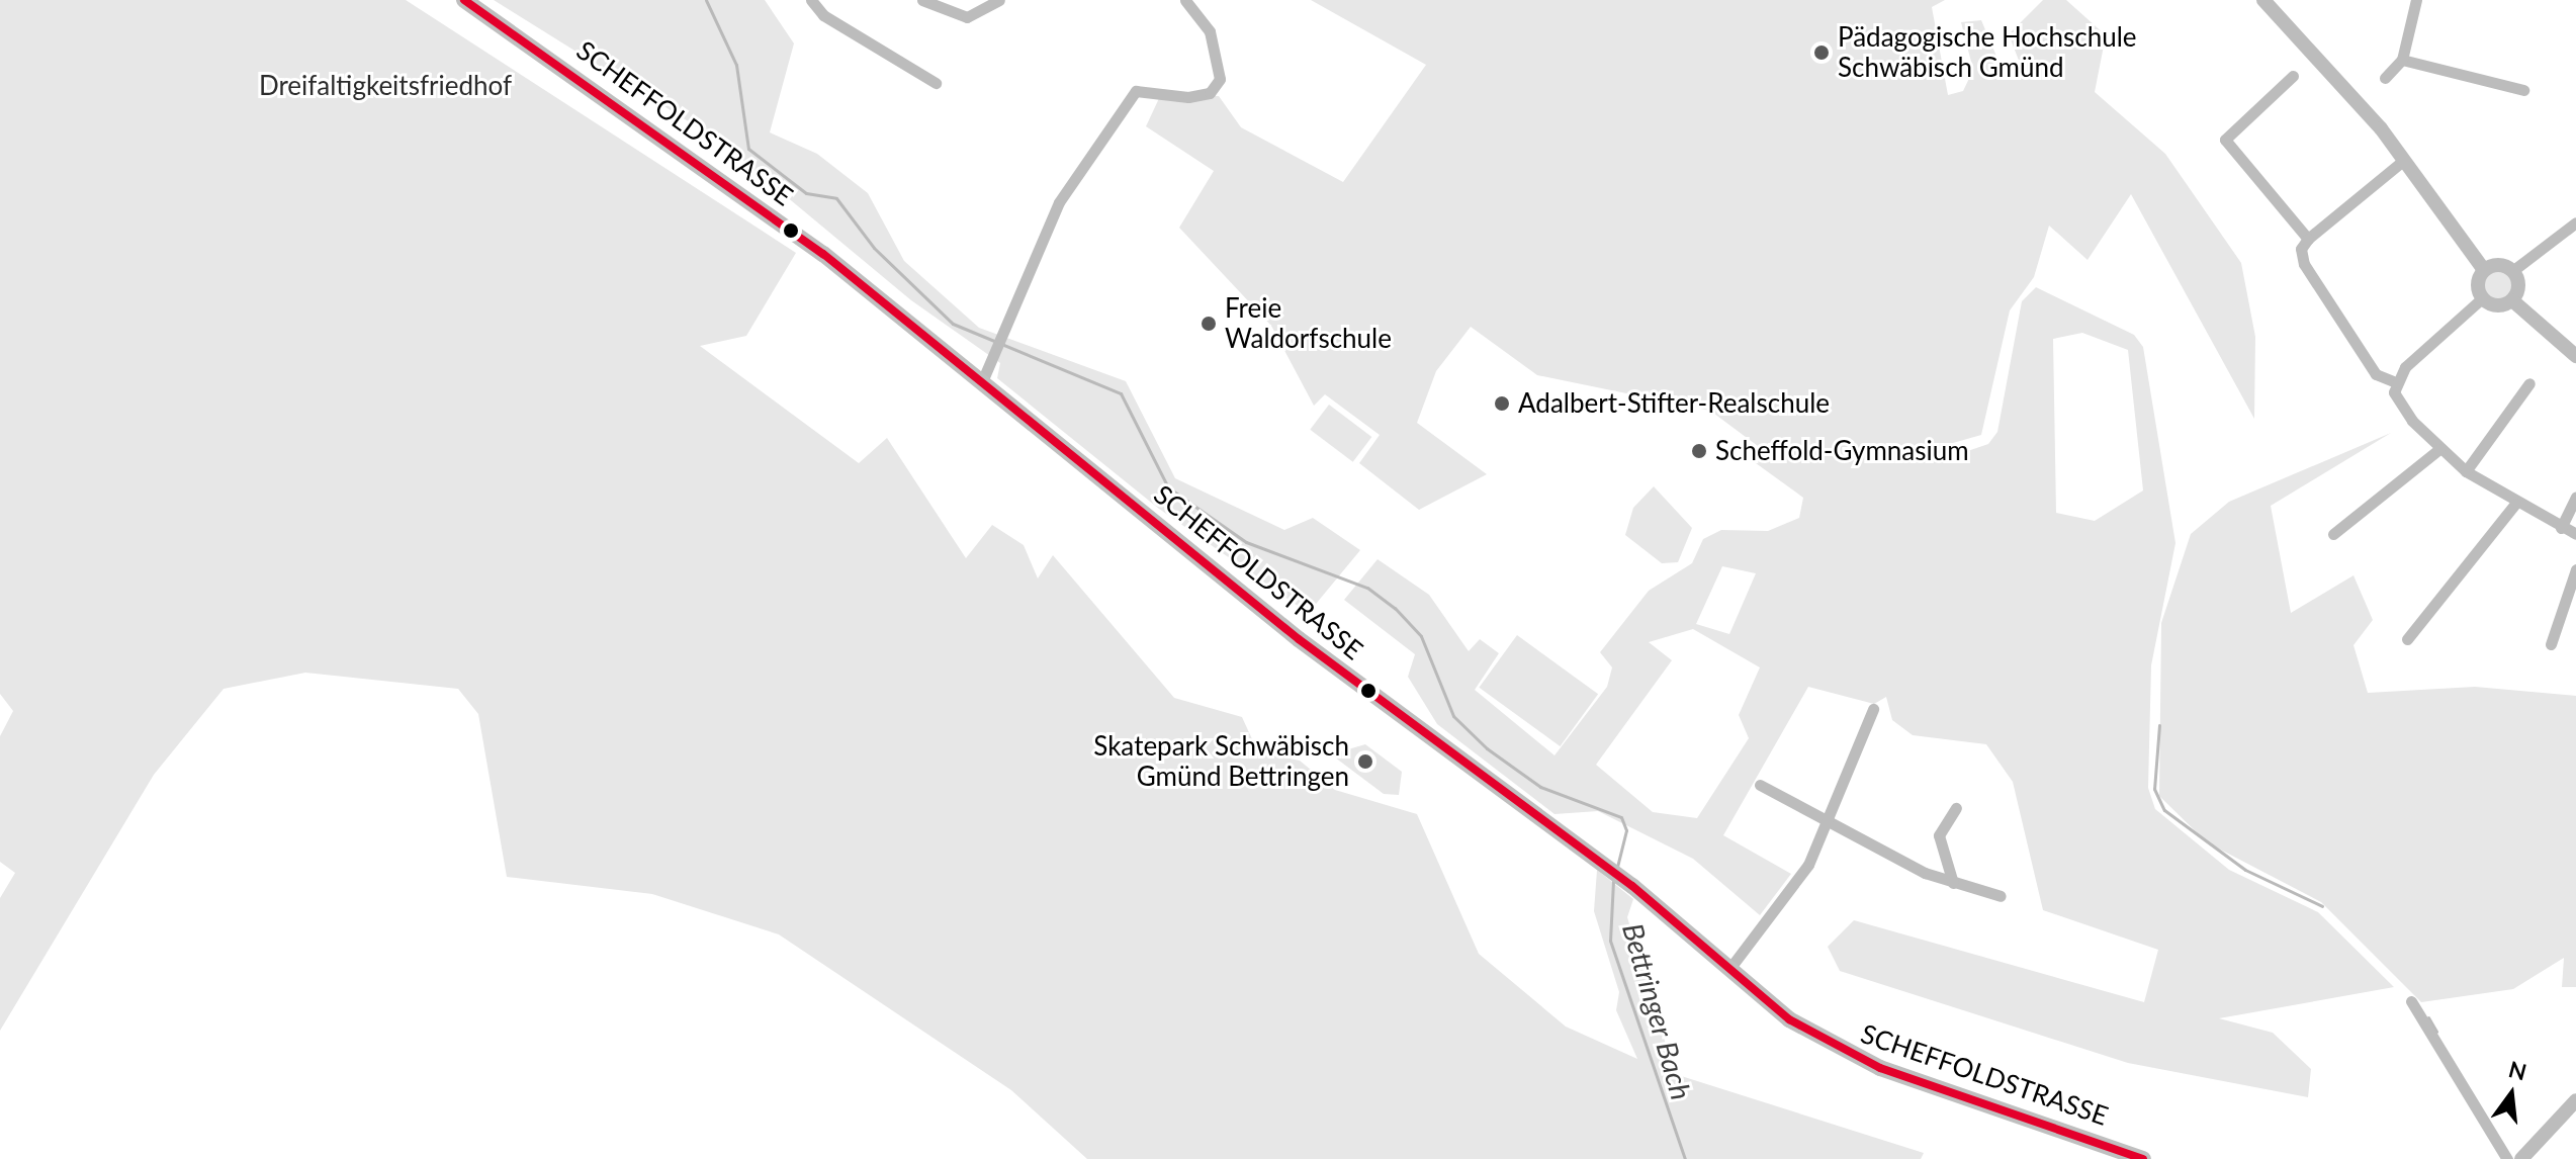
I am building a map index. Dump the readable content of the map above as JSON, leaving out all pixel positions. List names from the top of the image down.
{
  "streets": {
    "main road": ["SCHEFFOLDSTRASSE"]
  },
  "water": ["Bettringer Bach"],
  "parks": ["Dreifaltigkeitsfriedhof"],
  "places": [
    "Pädagogische Hochschule Schwäbisch Gmünd",
    "Freie Waldorfschule",
    "Adalbert-Stifter-Realschule",
    "Scheffold-Gymnasium",
    "Skatepark Schwäbisch Gmünd Bettringen"
  ],
  "north": "top"
}
